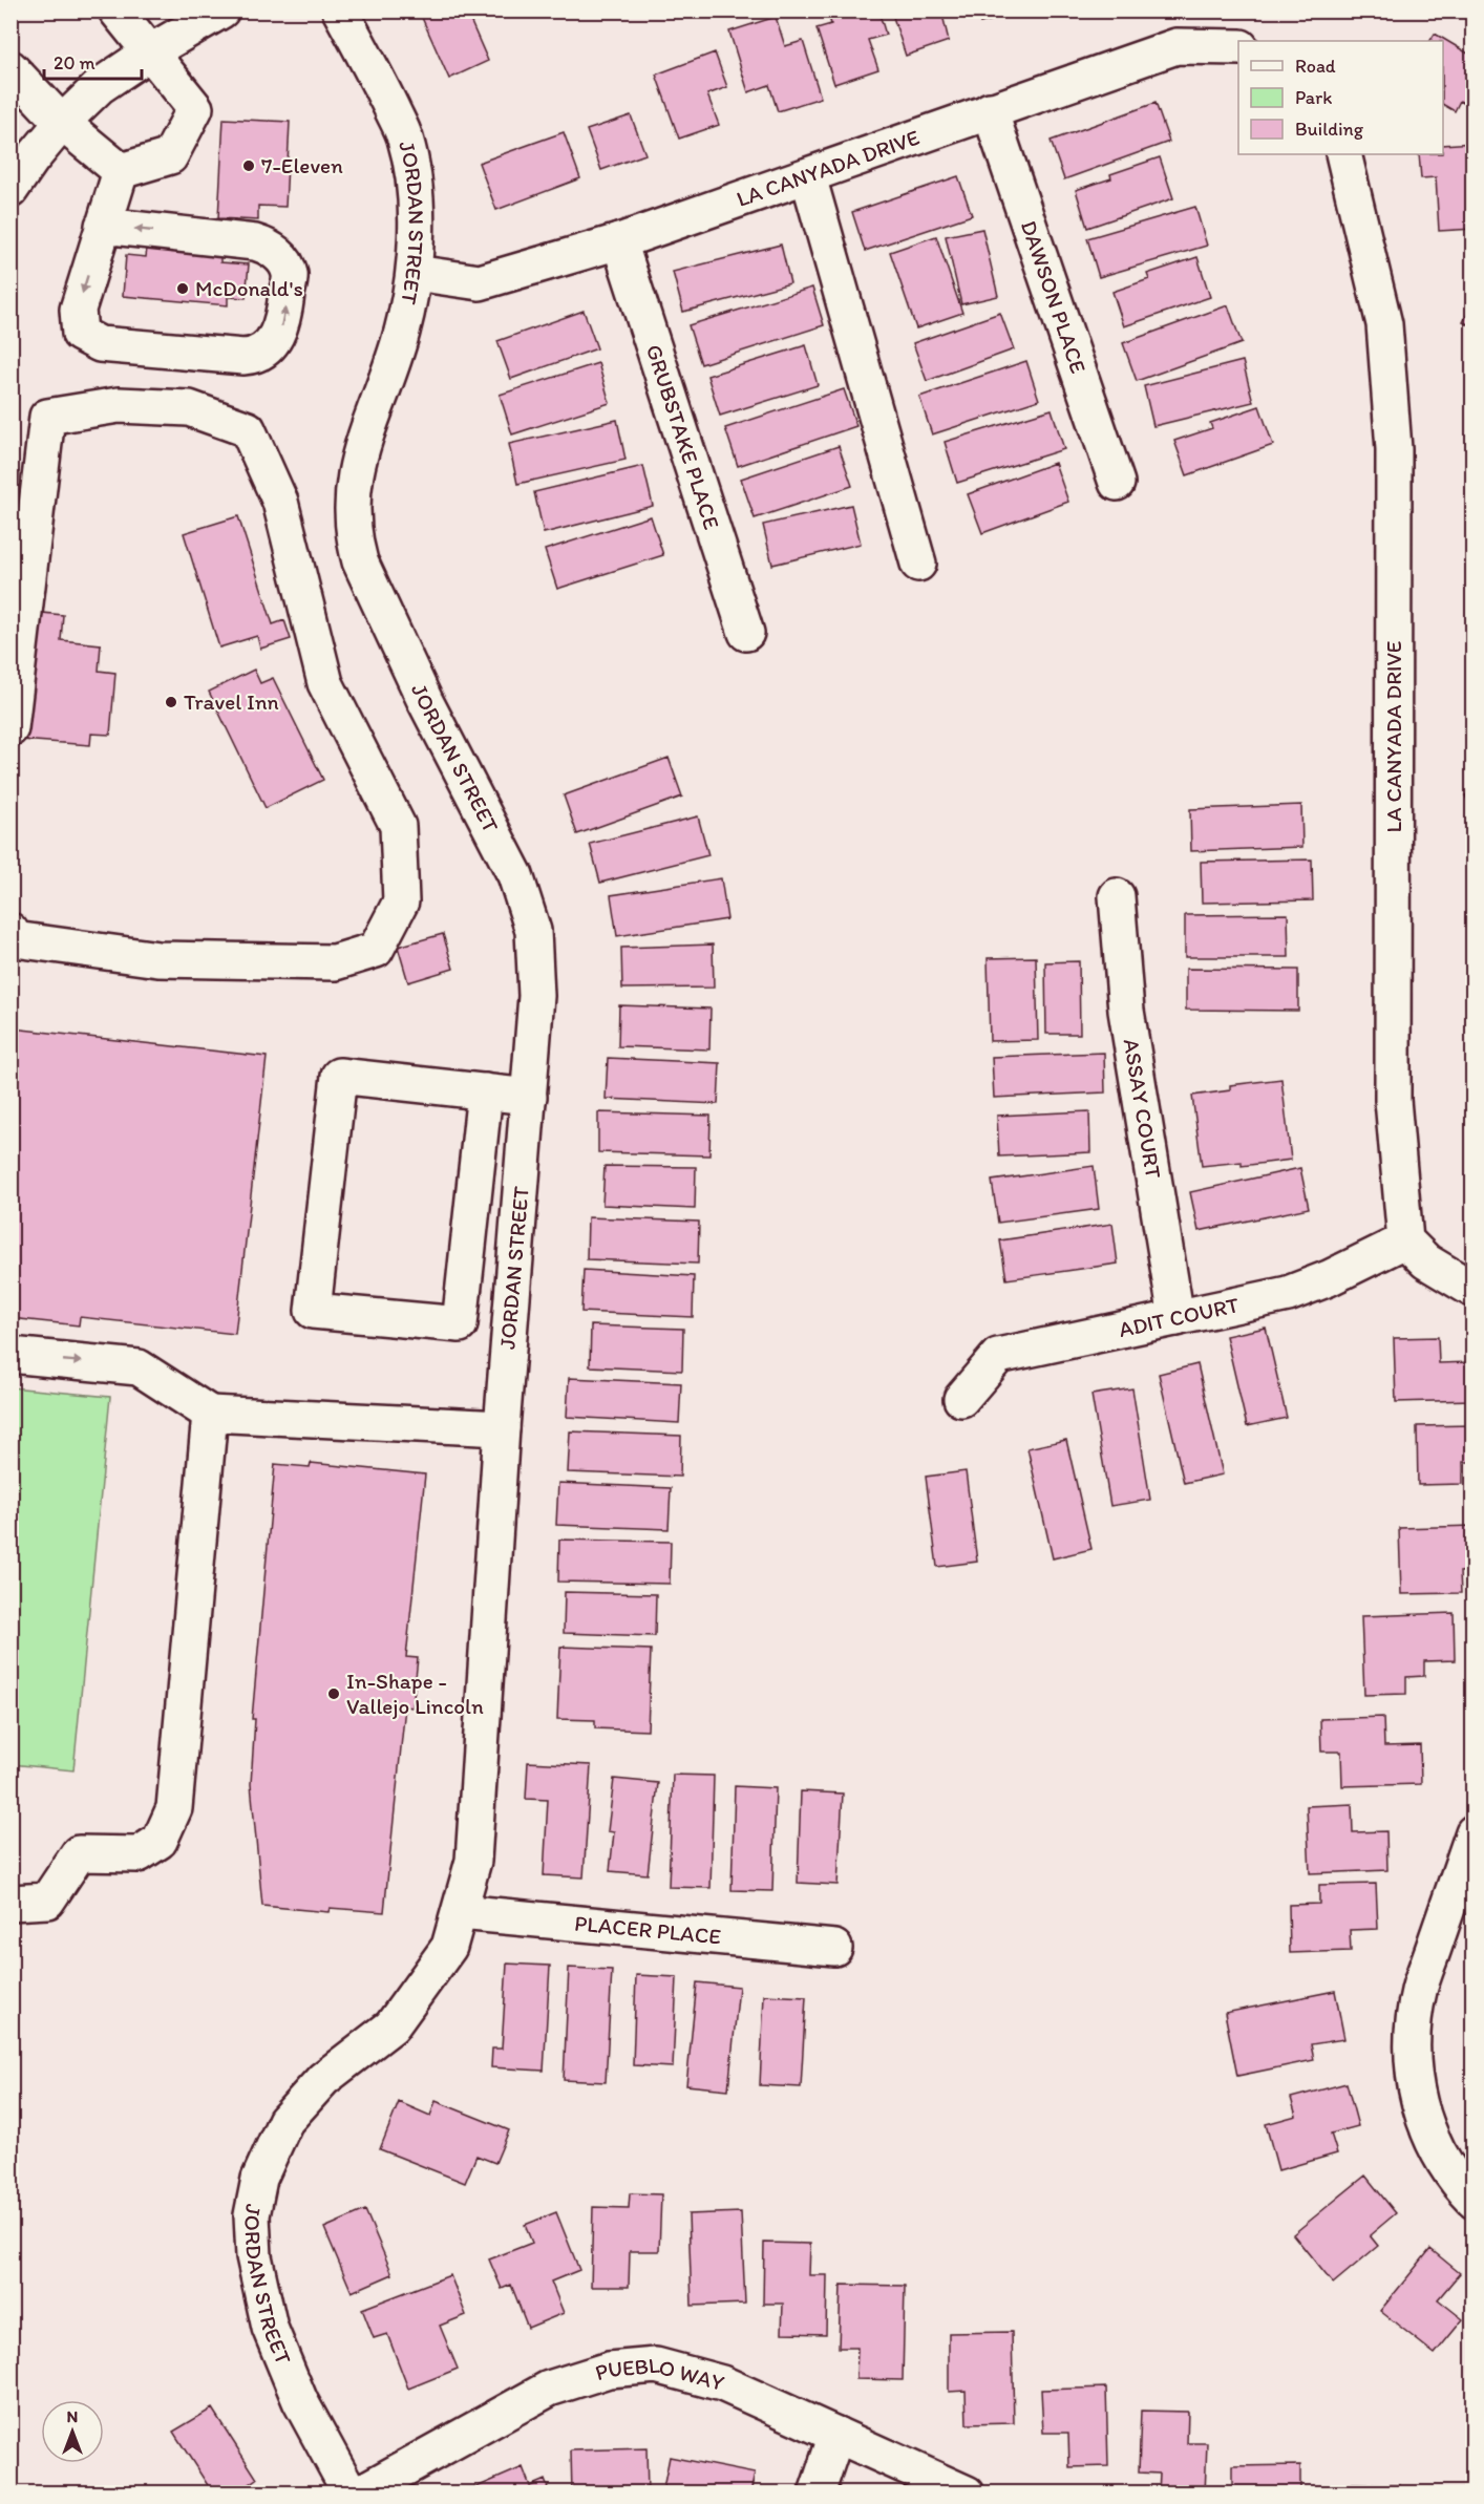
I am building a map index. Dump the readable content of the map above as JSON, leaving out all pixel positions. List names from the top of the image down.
{
  "streets": {
    "street": [
      "LA CANYADA DRIVE",
      "JORDAN STREET",
      "DAWSON PLACE",
      "GRUBSTAKE PLACE",
      "ASSAY COURT",
      "ADIT COURT",
      "PLACER PLACE",
      "PUEBLO WAY"
    ]
  },
  "crossings": [
    ["LA CANYADA DRIVE", "JORDAN STREET"],
    ["LA CANYADA DRIVE", "DAWSON PLACE"],
    ["LA CANYADA DRIVE", "GRUBSTAKE PLACE"],
    ["LA CANYADA DRIVE", "ADIT COURT"],
    ["JORDAN STREET", "PLACER PLACE"],
    ["ASSAY COURT", "ADIT COURT"]
  ],
  "places": [
    "7-Eleven",
    "McDonald's",
    "Travel Inn",
    "In-Shape - Vallejo Lincoln"
  ],
  "legend": ["Road", "Park", "Building"],
  "scale_bar": "20 m",
  "north": "top"
}
